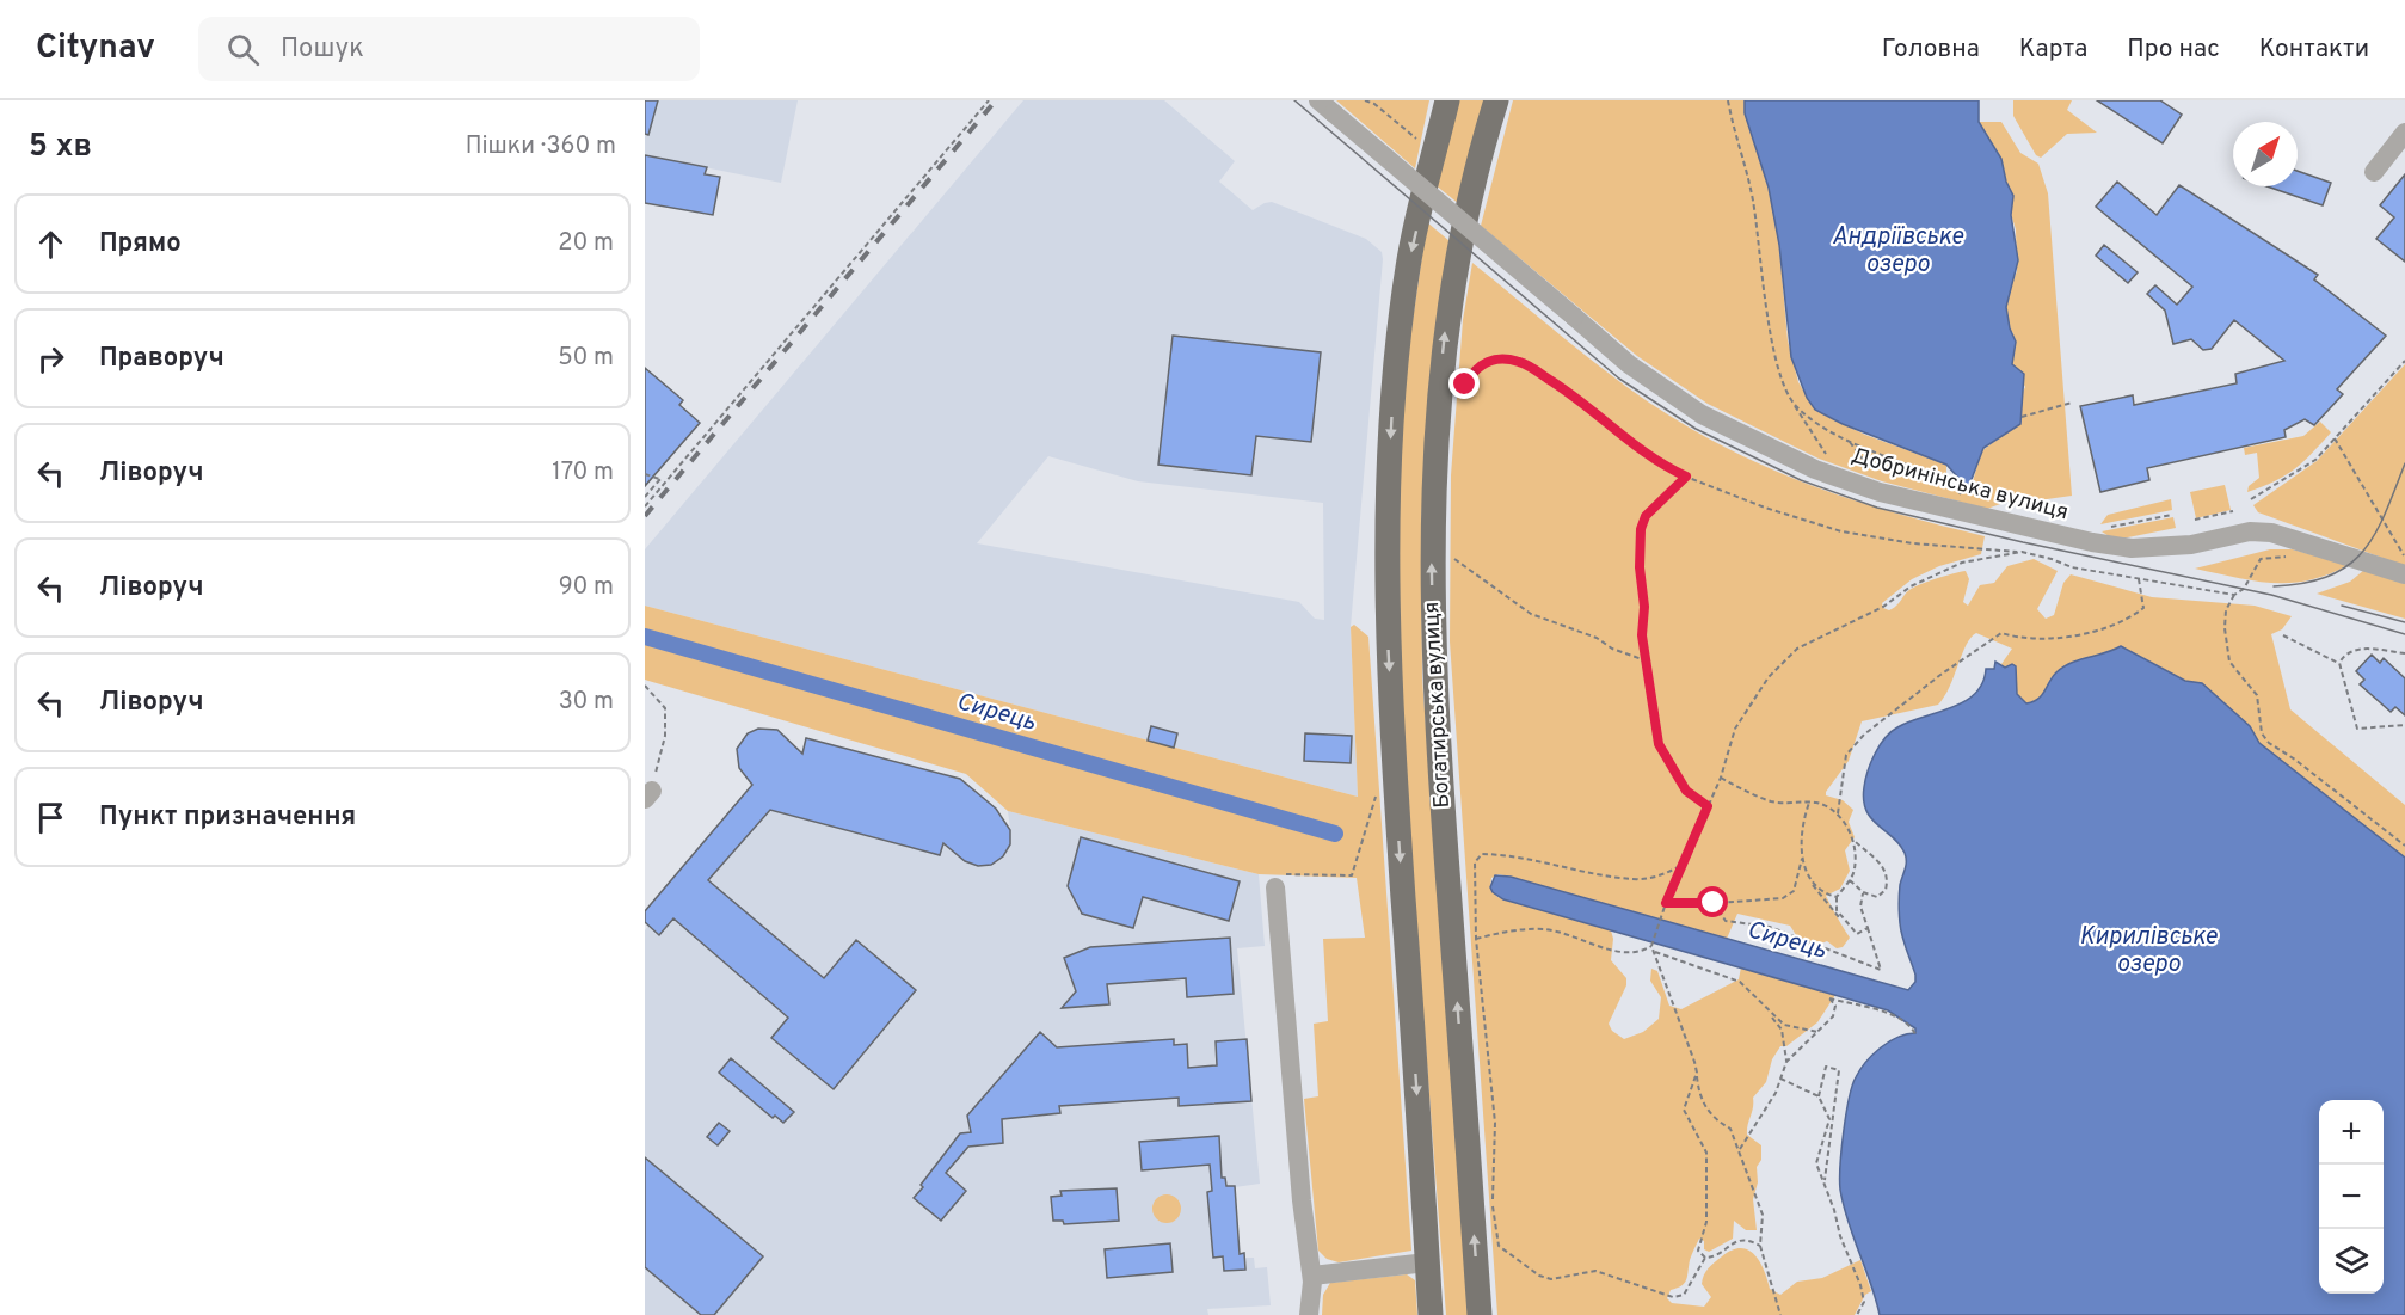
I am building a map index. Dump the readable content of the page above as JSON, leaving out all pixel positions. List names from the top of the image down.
{
  "streets": {
    "main road": ["Богатирська вулиця"],
    "street": ["Добринінська вулиця"]
  },
  "water": ["Андріївське озеро", "Сирець", "Кирилівське озеро"],
  "north": "top right",
  "page": {
    "header": "Citynav",
    "search": "Пошук",
    "nav": [
      "Головна",
      "Карта",
      "Про нас",
      "Контакти"
    ],
    "heading": ["5 хв", "Пішки · 360 m"],
    "list": [
      ["Прямо", "20 m"],
      ["Праворуч", "50 m"],
      ["Ліворуч", "170 m"],
      ["Ліворуч", "90 m"],
      ["Ліворуч", "30 m"],
      "Пункт призначення"
    ],
    "map_buttons": ["+", "−"]
  }
}
